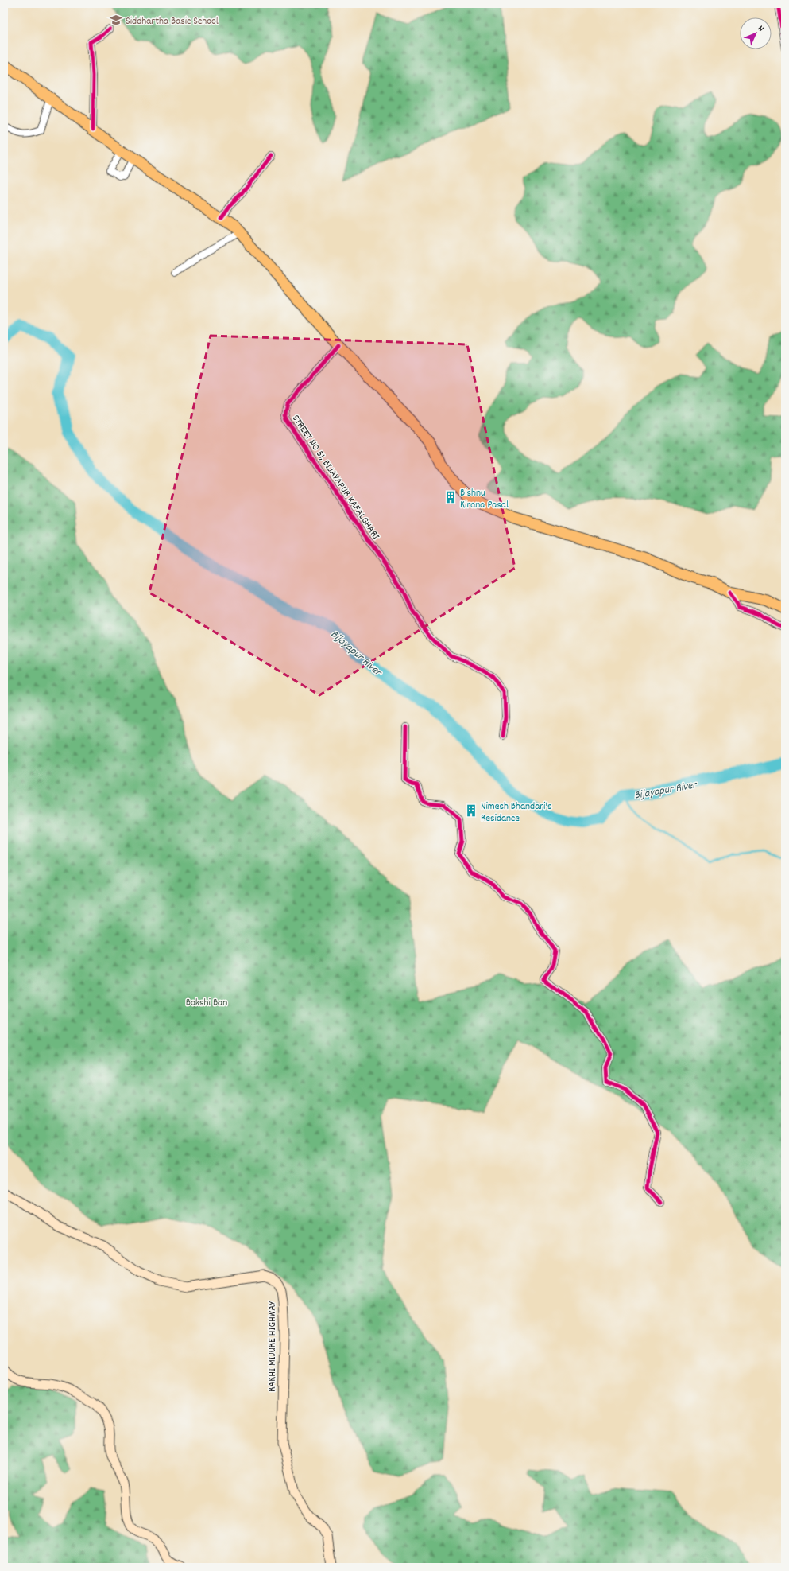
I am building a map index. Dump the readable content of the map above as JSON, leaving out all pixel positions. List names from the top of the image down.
{
  "streets": {
    "main road": ["RAKHI MIJURE HIGHWAY"],
    "street": ["STREET NO 51, BIJAYAPUR KAFALGHARI"]
  },
  "water": ["Bijayapur River"],
  "parks": ["Bokshi Ban"],
  "places": {
    "school or university": ["Siddhartha Basic School"],
    "building": ["Bishnu Kirana Pasal", "Nimesh Bhandari's Residance"]
  },
  "north": "top right"
}
